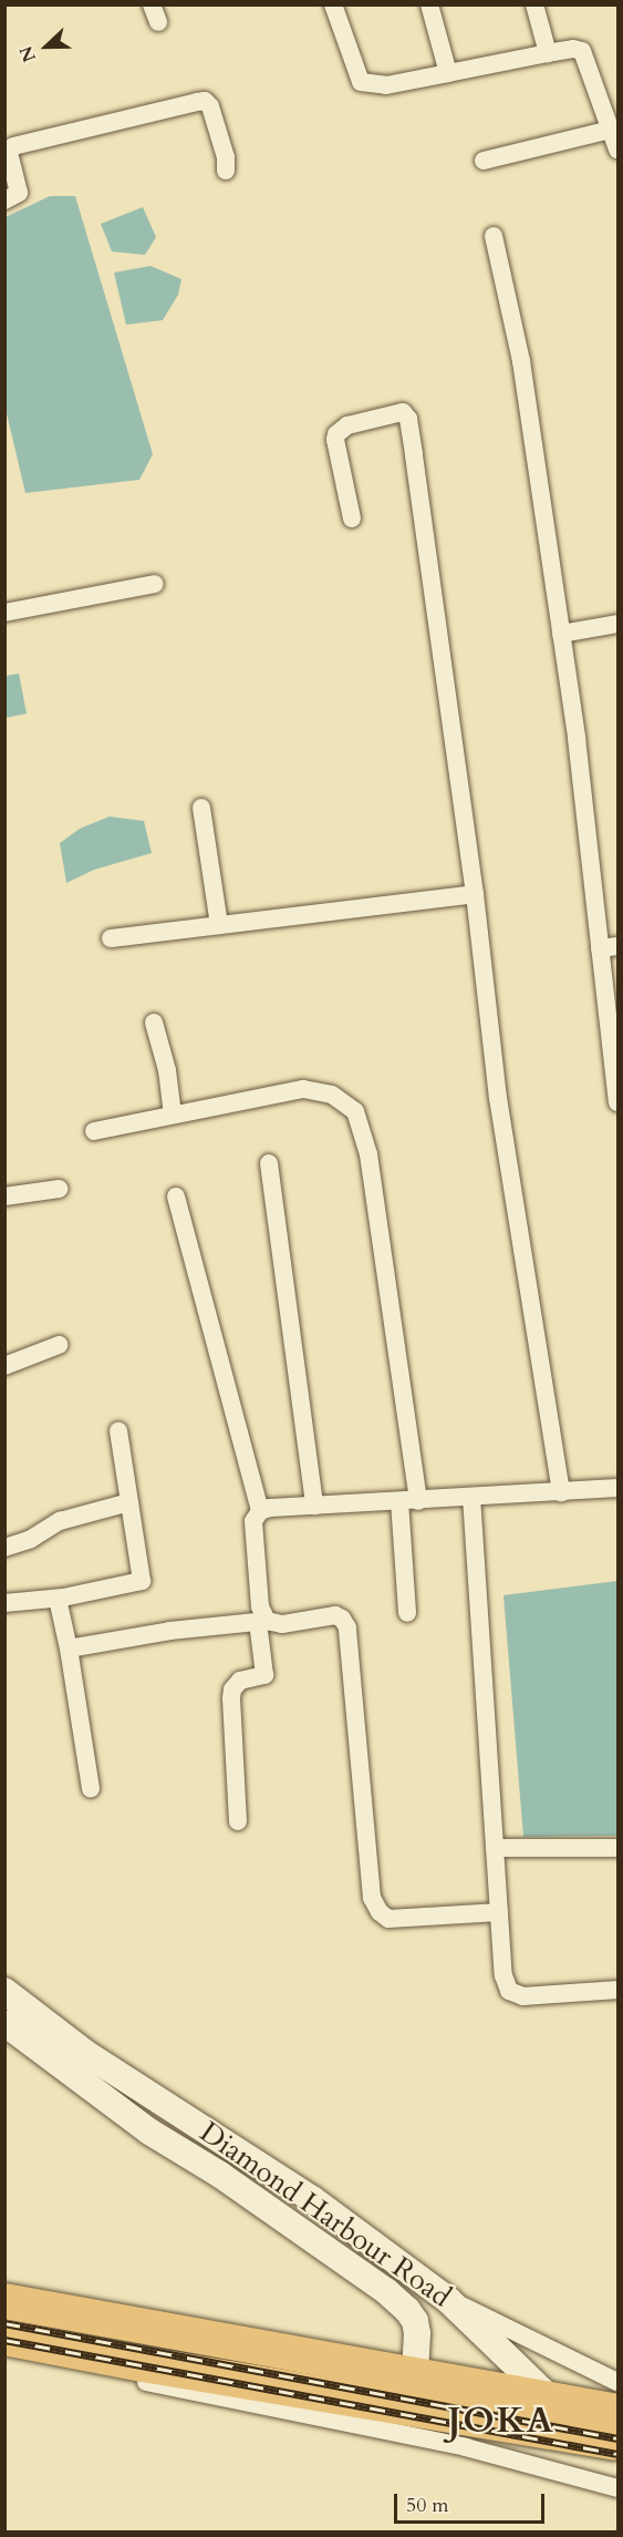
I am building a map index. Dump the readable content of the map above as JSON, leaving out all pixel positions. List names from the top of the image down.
{
  "streets": {
    "main road": ["Diamond Harbour Road"]
  },
  "districts": ["JOKA"],
  "scale_bar": "50 m",
  "north": "left"
}
